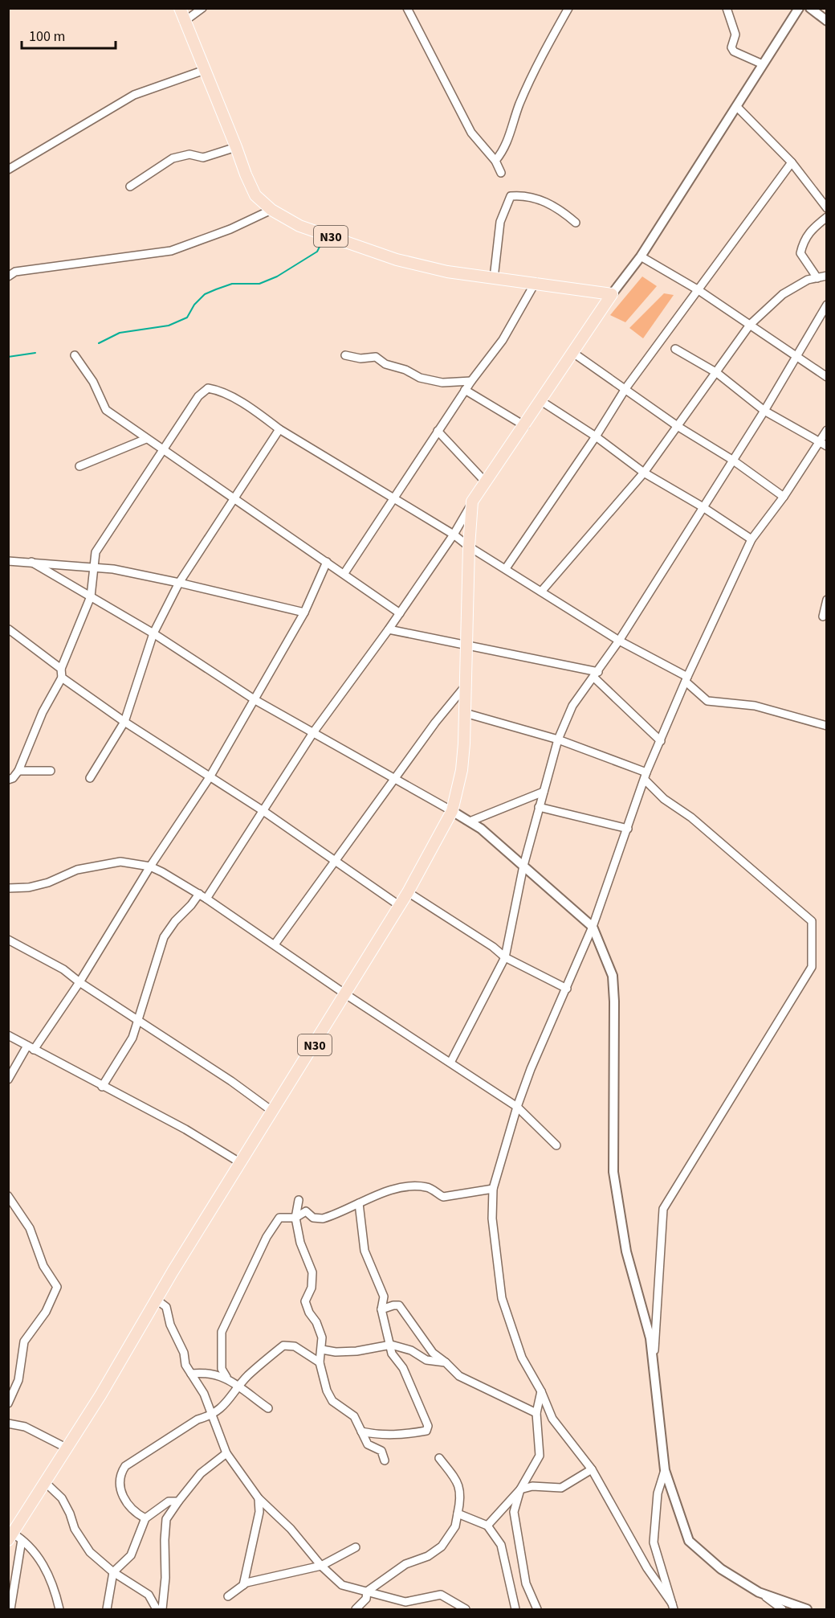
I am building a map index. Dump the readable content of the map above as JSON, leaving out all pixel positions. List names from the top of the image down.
{
  "streets": {
    "main road": ["N30"]
  },
  "scale_bar": "100 m"
}
